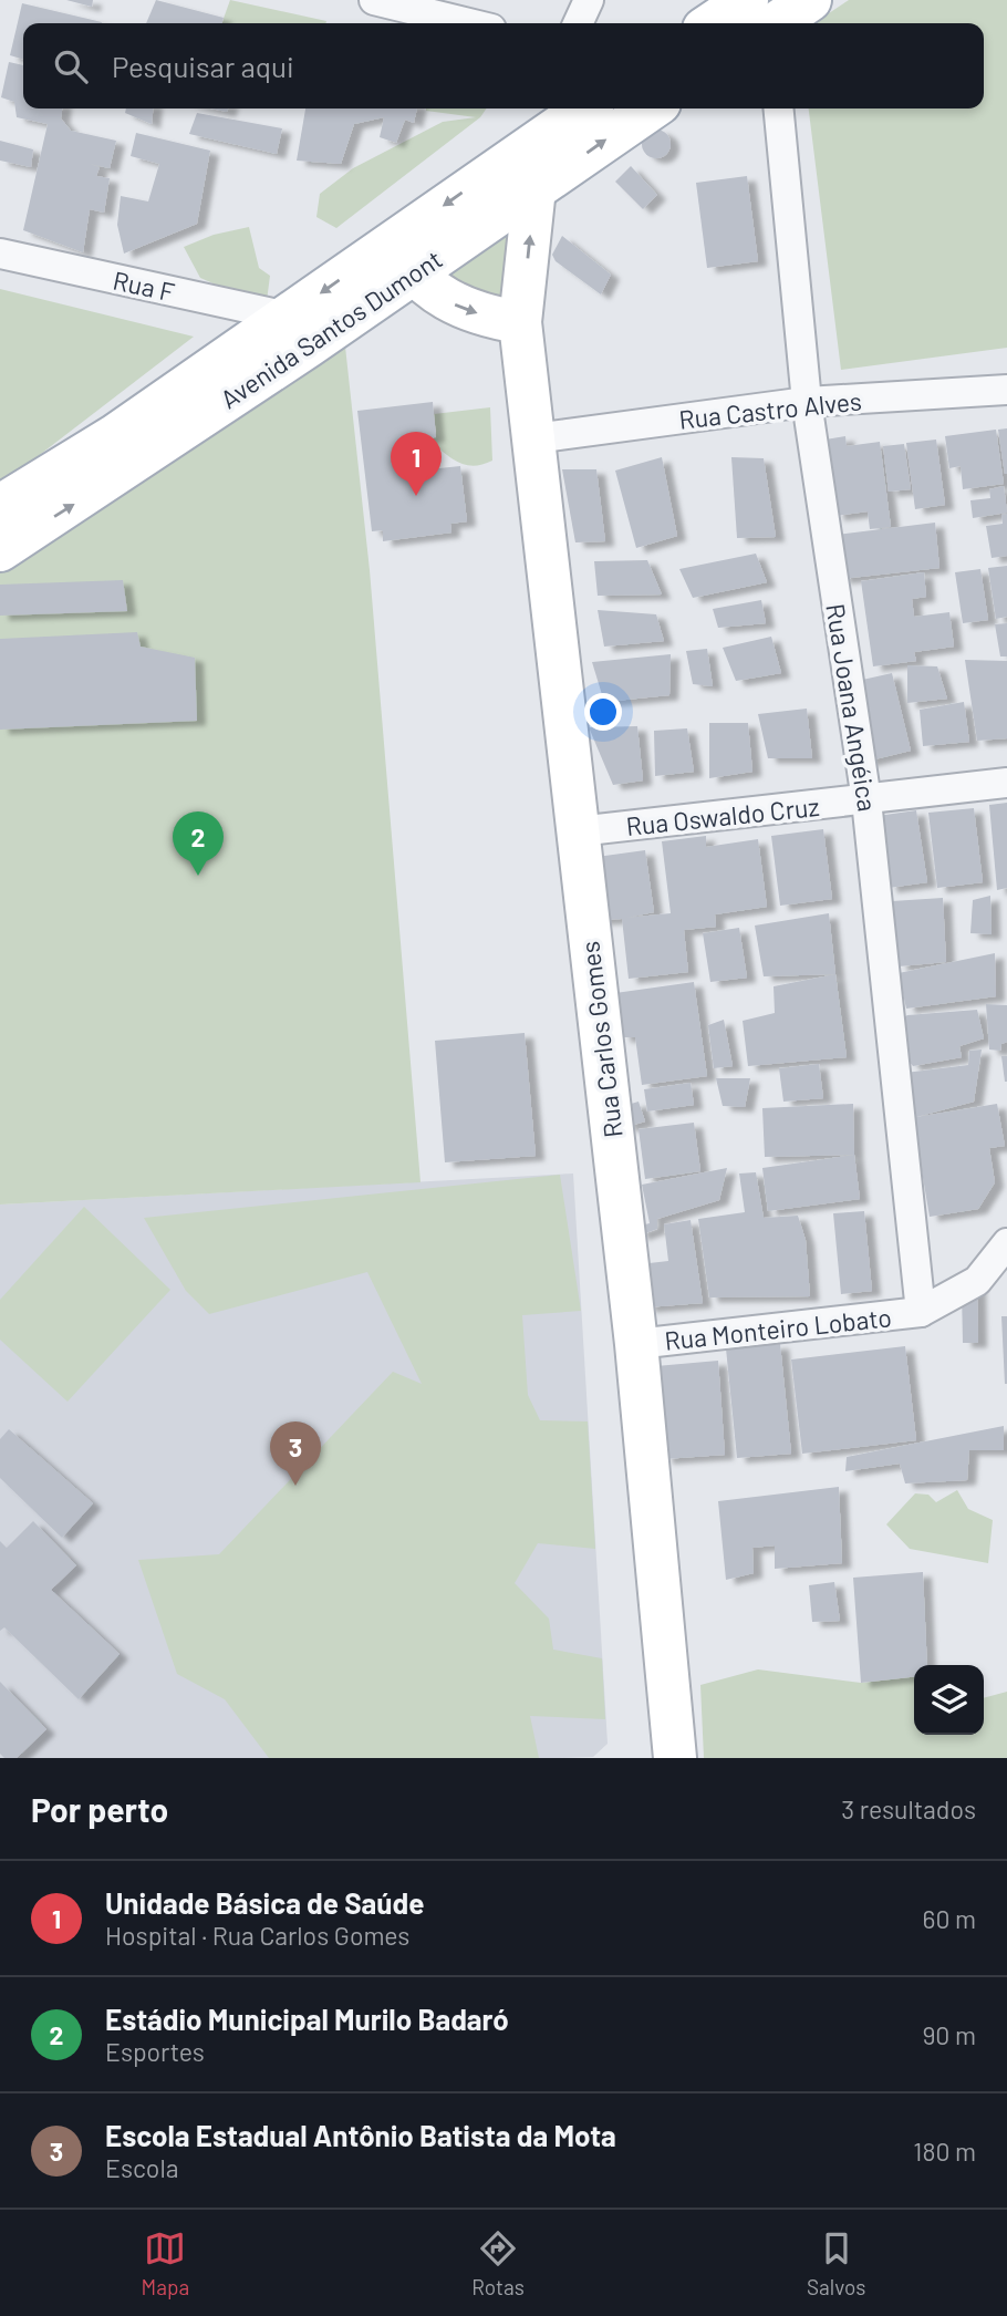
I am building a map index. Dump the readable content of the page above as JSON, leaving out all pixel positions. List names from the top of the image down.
{
  "streets": {
    "main road": ["Avenida Santos Dumont", "Rua Carlos Gomes"],
    "street": [
      "Rua F",
      "Rua Castro Alves",
      "Rua Joana Angéica",
      "Rua Oswaldo Cruz",
      "Rua Monteiro Lobato"
    ]
  },
  "crossings": [
    ["Rua F", "Avenida Santos Dumont"],
    ["Avenida Santos Dumont", "Rua Carlos Gomes"],
    ["Rua Castro Alves", "Rua Joana Angéica"],
    ["Rua Castro Alves", "Rua Carlos Gomes"],
    ["Rua Joana Angéica", "Rua Oswaldo Cruz"],
    ["Rua Joana Angéica", "Rua Monteiro Lobato"],
    ["Rua Oswaldo Cruz", "Rua Carlos Gomes"],
    ["Rua Carlos Gomes", "Rua Monteiro Lobato"]
  ],
  "page": {
    "search": "Pesquisar aqui",
    "pins": ["1", "2", "3"],
    "heading": ["Por perto", "3 resultados"],
    "list": [
      {
        "mark": "1",
        "name": "Unidade Básica de Saúde",
        "note": "Hospital · Rua Carlos Gomes",
        "value": "60 m"
      },
      {
        "mark": "2",
        "name": "Estádio Municipal Murilo Badaró",
        "note": "Esportes",
        "value": "90 m"
      },
      {
        "mark": "3",
        "name": "Escola Estadual Antônio Batista da Mota",
        "note": "Escola",
        "value": "180 m"
      }
    ],
    "nav": ["Mapa", "Rotas", "Salvos"]
  }
}
